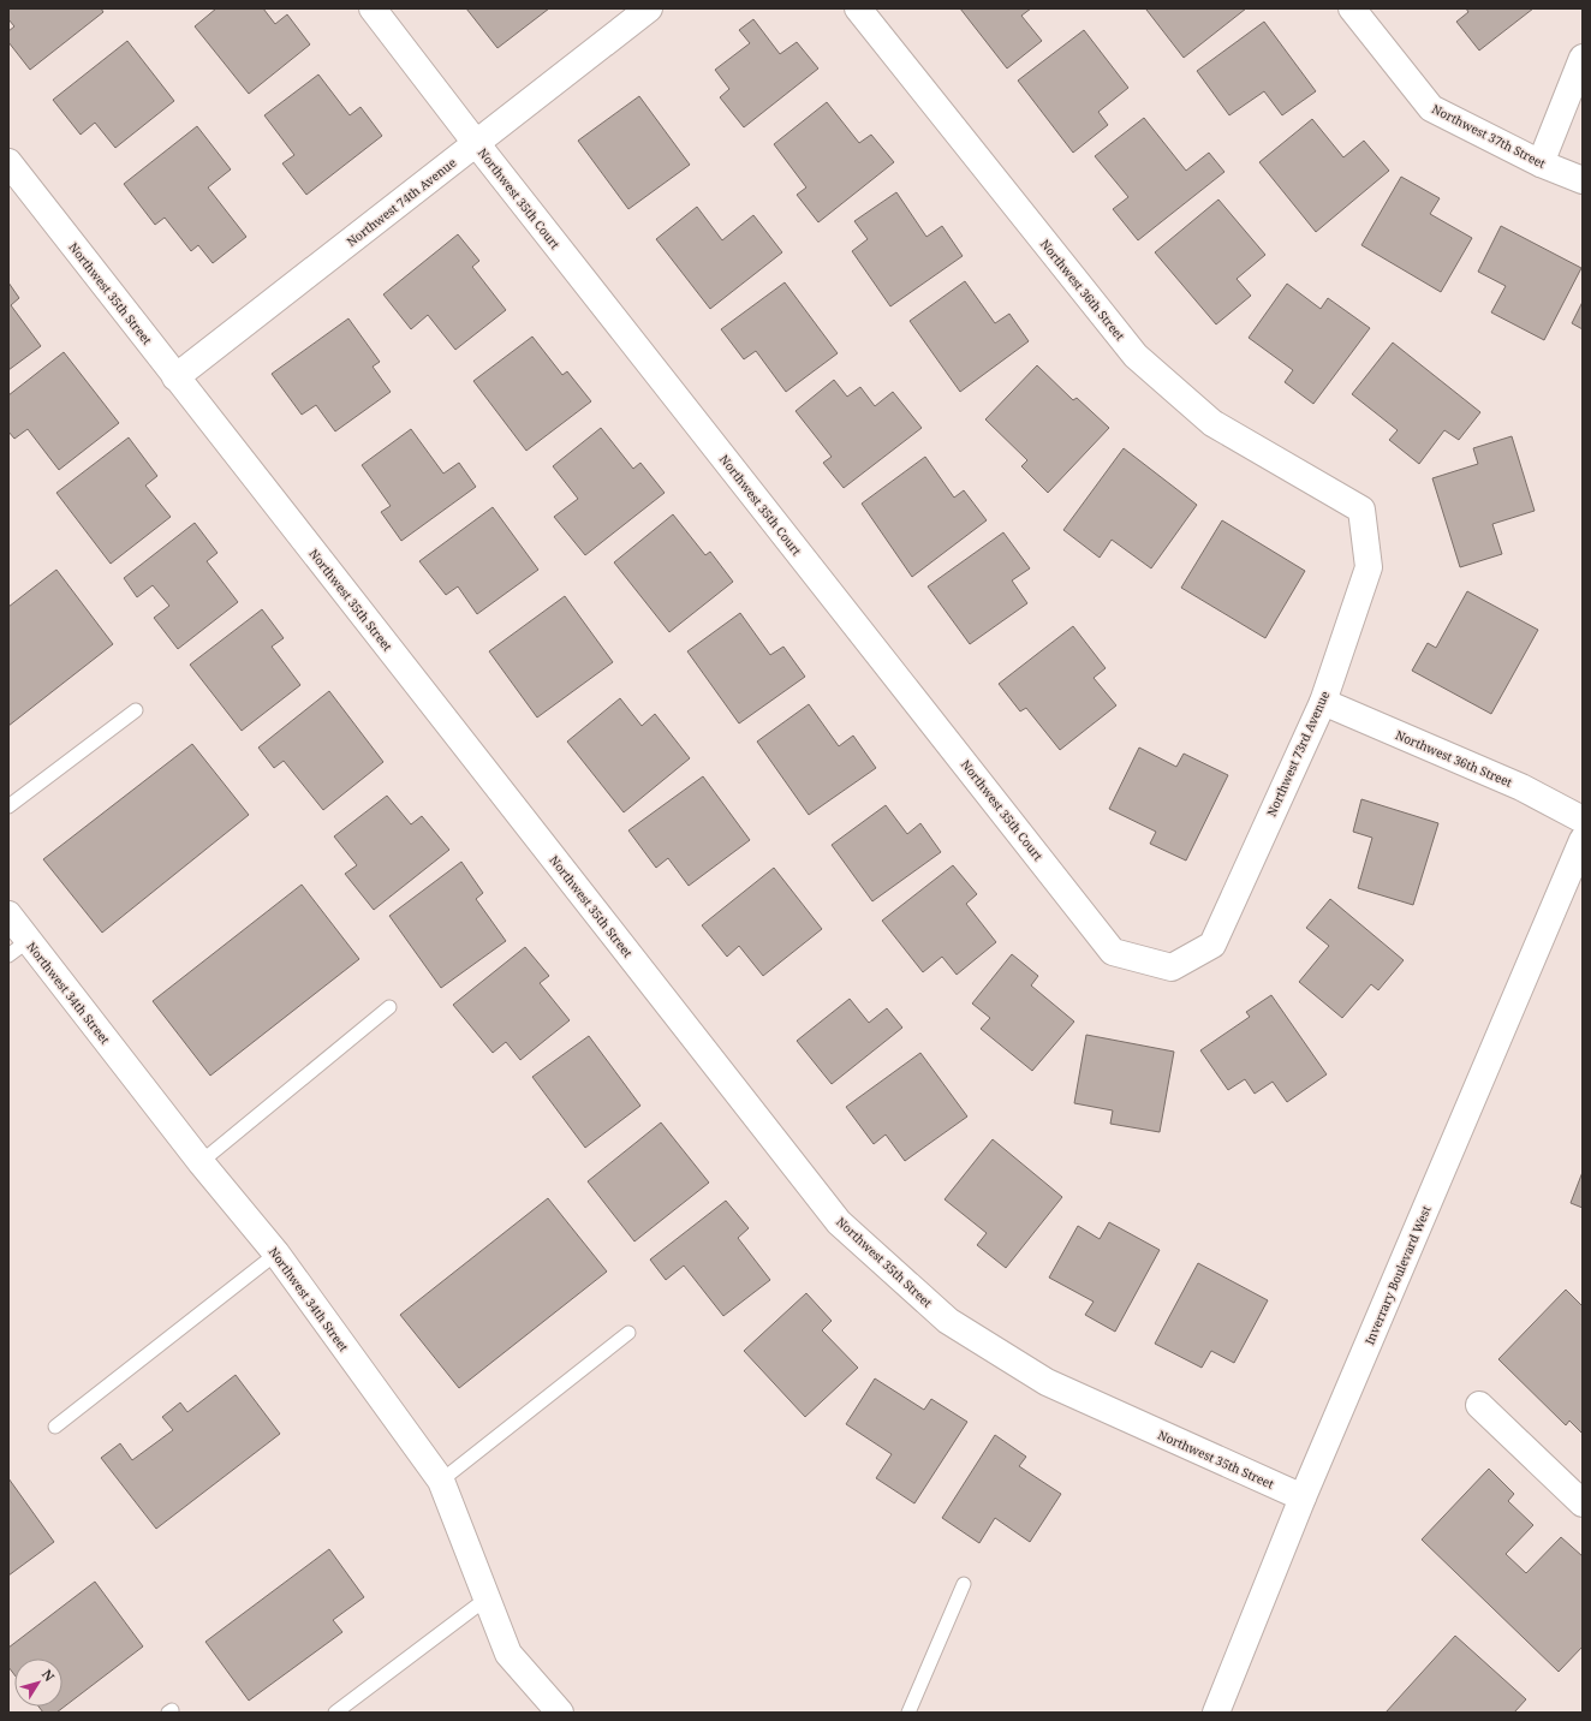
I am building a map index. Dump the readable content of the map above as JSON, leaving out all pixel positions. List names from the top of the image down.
{
  "streets": {
    "street": [
      "Northwest 37th Street",
      "Northwest 35th Court",
      "Northwest 74th Avenue",
      "Northwest 36th Street",
      "Northwest 35th Street",
      "Northwest 73rd Avenue",
      "Northwest 34th Street",
      "Inverrary Boulevard West"
    ]
  },
  "crossings": [
    ["Northwest 35th Court", "Northwest 74th Avenue"],
    ["Northwest 35th Court", "Northwest 73rd Avenue"],
    ["Northwest 74th Avenue", "Northwest 35th Street"],
    ["Northwest 36th Street", "Northwest 73rd Avenue"],
    ["Northwest 35th Street", "Inverrary Boulevard West"]
  ],
  "north": "top right"
}
